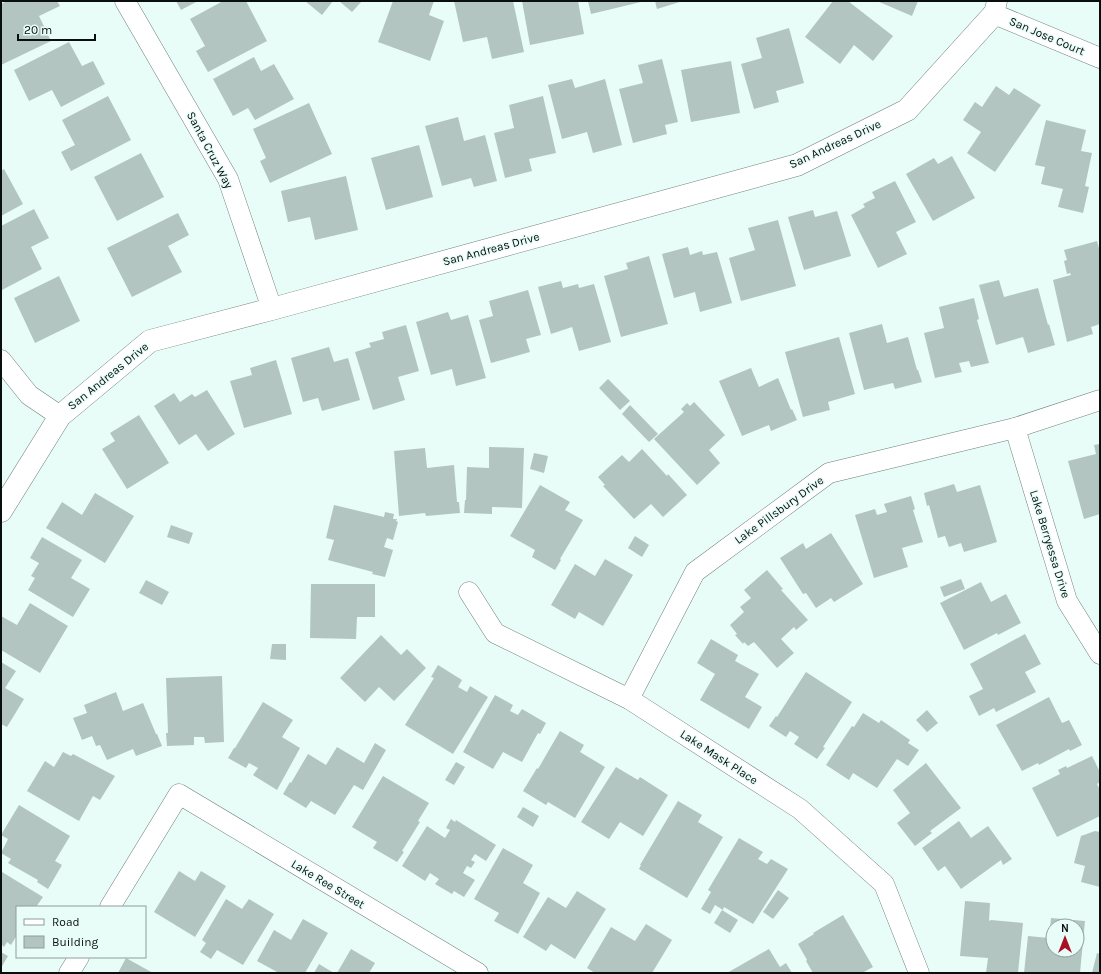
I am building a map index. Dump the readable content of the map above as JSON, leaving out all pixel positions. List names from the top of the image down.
{
  "streets": {
    "street": [
      "San Jose Court",
      "San Andreas Drive",
      "Santa Cruz Way",
      "Lake Pillsbury Drive",
      "Lake Berryessa Drive",
      "Lake Mask Place",
      "Lake Ree Street"
    ]
  },
  "crossings": [
    ["San Jose Court", "San Andreas Drive"],
    ["San Andreas Drive", "Santa Cruz Way"],
    ["Lake Pillsbury Drive", "Lake Berryessa Drive"],
    ["Lake Pillsbury Drive", "Lake Mask Place"]
  ],
  "legend": ["Road", "Building"],
  "scale_bar": "20 m",
  "north": "top"
}
